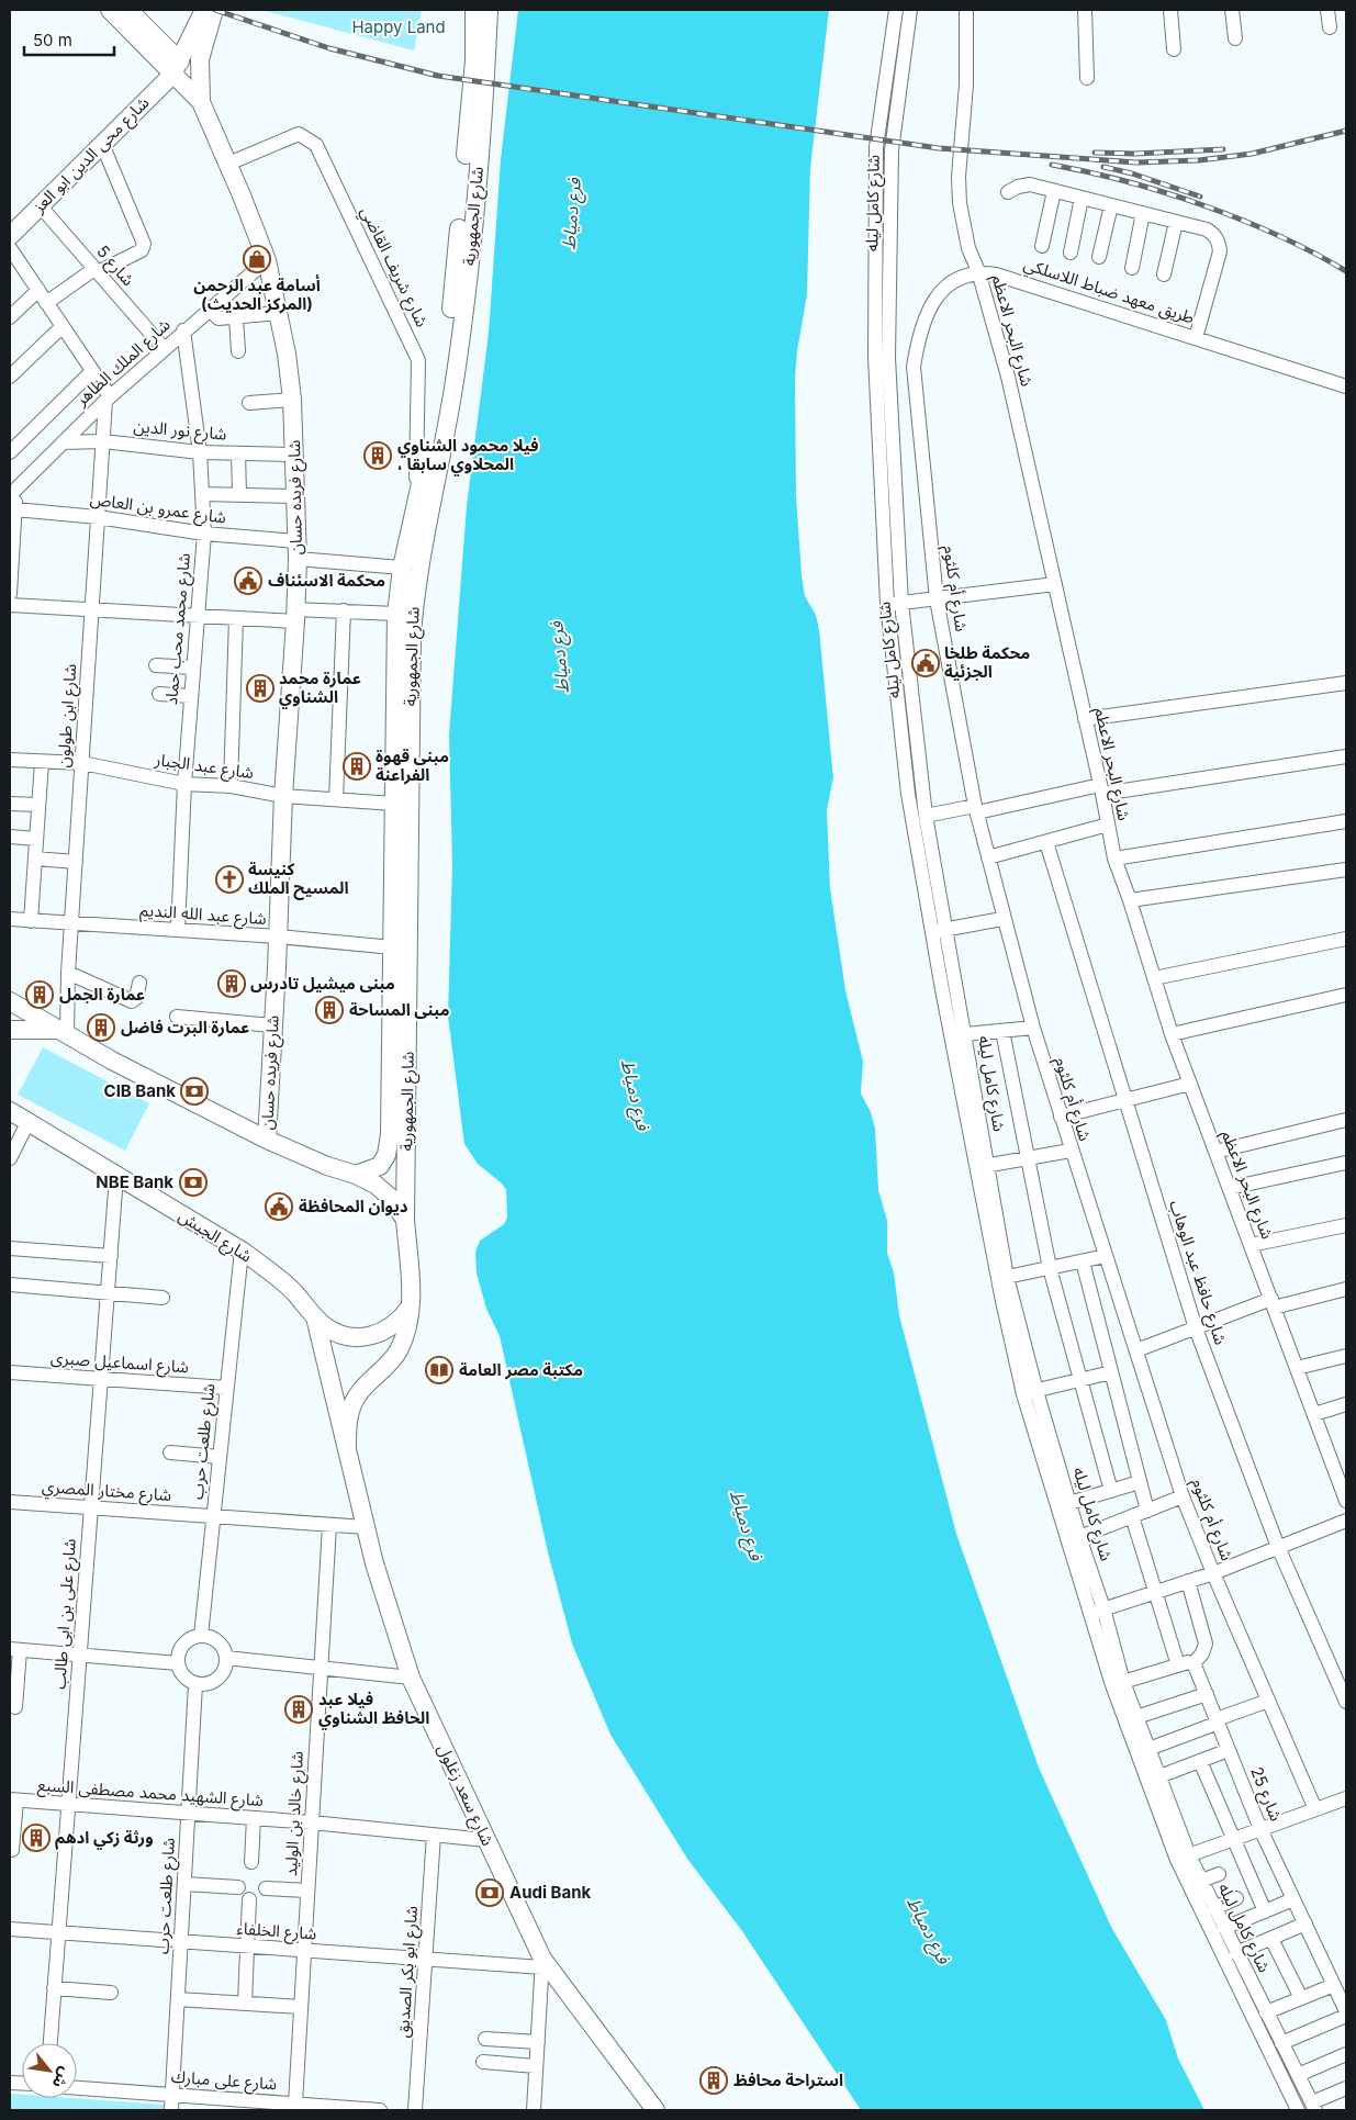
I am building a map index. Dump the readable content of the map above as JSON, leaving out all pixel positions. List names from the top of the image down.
{
  "streets": {
    "main road": [
      "شارع محى الدين ابو العز",
      "شارع الجمهورية",
      "شارع فريده حسان",
      "شارع الجيش",
      "شارع سعد زغلول"
    ],
    "street": [
      "شارع كامل ليله",
      "شارع 5",
      "شارع شريف القاضي",
      "طريق معهد ضباط اللاسلكي",
      "شارع البحر الاعظم",
      "شارع الملك الظاهر",
      "شارع نور الدين",
      "شارع عمرو بن العاص",
      "شارع أم كلثوم",
      "شارع محمد محب حماد",
      "شارع ابن طولون",
      "شارع عبد الجبار",
      "شارع عبد الله النديم",
      "شارع حافظ عبد الوهاب",
      "شارع اسماعيل صبرى",
      "شارع طلعت حرب",
      "شارع مختار المصري",
      "شارع على بن ابى طالب",
      "شارع الشهيد محمد مصطفى السبع",
      "شارع 25",
      "شارع خالد بن الوليد",
      "شارع الخلفاء",
      "شارع ابو بكر الصديق",
      "شارع على مبارك"
    ]
  },
  "crossings": [
    ["شارع محى الدين ابو العز", "شارع 5"],
    ["شارع الجمهورية", "شارع شريف القاضي"],
    ["شارع الجمهورية", "شارع عمرو بن العاص"],
    ["شارع الجمهورية", "شارع عبد الجبار"],
    ["شارع الجمهورية", "شارع عبد الله النديم"],
    ["شارع الجمهورية", "شارع الجيش"],
    ["شارع الجمهورية", "شارع سعد زغلول"],
    ["شارع 5", "شارع الملك الظاهر"],
    ["شارع شريف القاضي", "شارع فريده حسان"],
    ["طريق معهد ضباط اللاسلكي", "شارع البحر الاعظم"],
    ["طريق معهد ضباط اللاسلكي", "شارع أم كلثوم"],
    ["شارع البحر الاعظم", "شارع أم كلثوم"],
    ["شارع الملك الظاهر", "شارع نور الدين"],
    ["شارع الملك الظاهر", "شارع فريده حسان"],
    ["شارع الملك الظاهر", "شارع محمد محب حماد"],
    ["شارع الملك الظاهر", "شارع ابن طولون"],
    ["شارع نور الدين", "شارع فريده حسان"],
    ["شارع نور الدين", "شارع محمد محب حماد"],
    ["شارع نور الدين", "شارع ابن طولون"],
    ["شارع فريده حسان", "شارع عمرو بن العاص"],
    ["شارع فريده حسان", "شارع عبد الجبار"],
    ["شارع فريده حسان", "شارع عبد الله النديم"],
    ["شارع عمرو بن العاص", "شارع محمد محب حماد"],
    ["شارع عمرو بن العاص", "شارع ابن طولون"],
    ["شارع محمد محب حماد", "شارع عبد الجبار"],
    ["شارع محمد محب حماد", "شارع عبد الله النديم"],
    ["شارع ابن طولون", "شارع عبد الجبار"],
    ["شارع ابن طولون", "شارع عبد الله النديم"],
    ["شارع الجيش", "شارع طلعت حرب"],
    ["شارع الجيش", "شارع على بن ابى طالب"],
    ["شارع الجيش", "شارع سعد زغلول"],
    ["شارع اسماعيل صبرى", "شارع طلعت حرب"],
    ["شارع اسماعيل صبرى", "شارع على بن ابى طالب"],
    ["شارع طلعت حرب", "شارع مختار المصري"],
    ["شارع طلعت حرب", "شارع الشهيد محمد مصطفى السبع"],
    ["شارع طلعت حرب", "شارع الخلفاء"],
    ["شارع طلعت حرب", "شارع على مبارك"],
    ["شارع مختار المصري", "شارع على بن ابى طالب"],
    ["شارع مختار المصري", "شارع سعد زغلول"],
    ["شارع مختار المصري", "شارع خالد بن الوليد"],
    ["شارع على بن ابى طالب", "شارع الشهيد محمد مصطفى السبع"],
    ["شارع على بن ابى طالب", "شارع الخلفاء"],
    ["شارع الشهيد محمد مصطفى السبع", "شارع سعد زغلول"],
    ["شارع الشهيد محمد مصطفى السبع", "شارع خالد بن الوليد"],
    ["شارع الشهيد محمد مصطفى السبع", "شارع ابو بكر الصديق"],
    ["شارع سعد زغلول", "شارع الخلفاء"],
    ["شارع خالد بن الوليد", "شارع الخلفاء"],
    ["شارع خالد بن الوليد", "شارع على مبارك"],
    ["شارع الخلفاء", "شارع ابو بكر الصديق"]
  ],
  "water": ["فرع دمياط"],
  "parks": ["Happy Land"],
  "places": {
    "shop": ["أسامة عبد الرحمن (المركز الحديث)"],
    "building": [
      "فيلا محمود الشناوي ، المحلاوي سابقا",
      "عمارة محمد الشناوي",
      "مبنى قهوة الفراعنة",
      "مبنى ميشيل تادرس",
      "عمارة الجمل",
      "مبنى المساحة",
      "عمارة البرت فاضل",
      "فيلا عبد الحافظ الشناوي",
      "ورثة زكي ادهم",
      "استراحة محافظ"
    ],
    "public building": ["محكمة الاسئناف", "محكمة طلخا الجزئية", "ديوان المحافظة"],
    "church": ["كنيسة المسيح الملك"],
    "bank": ["CIB Bank", "NBE Bank", "Audi Bank"],
    "library": ["مكتبة مصر العامة"]
  },
  "scale_bar": "50 m",
  "north": "bottom right"
}
